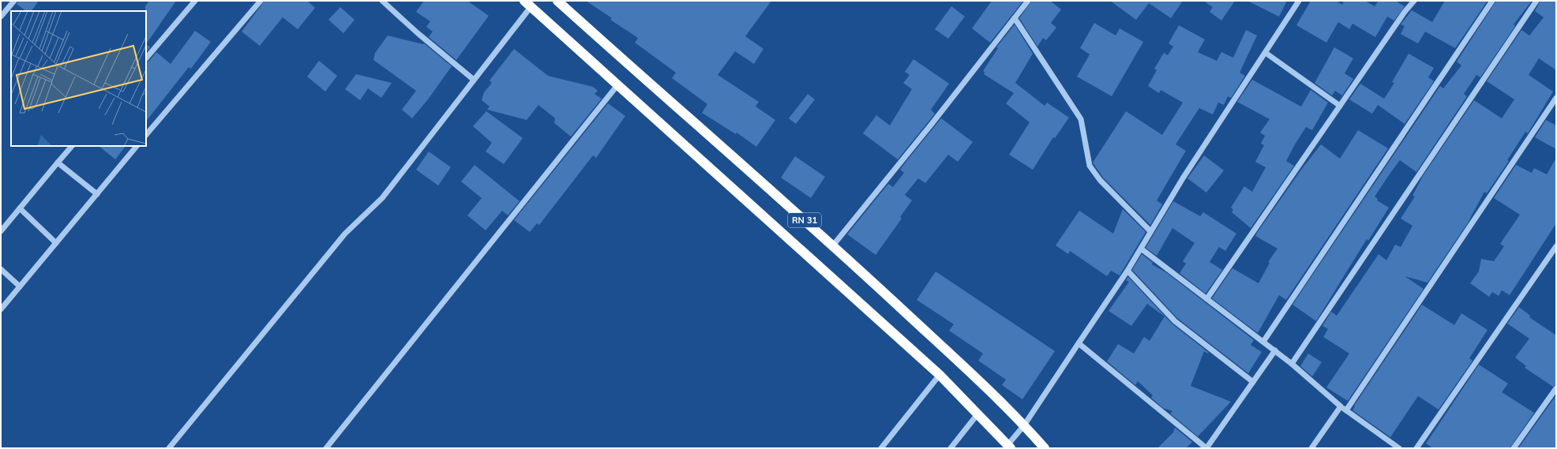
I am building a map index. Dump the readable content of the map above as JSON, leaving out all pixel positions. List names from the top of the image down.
{
  "streets": {
    "highway": ["RN 31"]
  }
}
